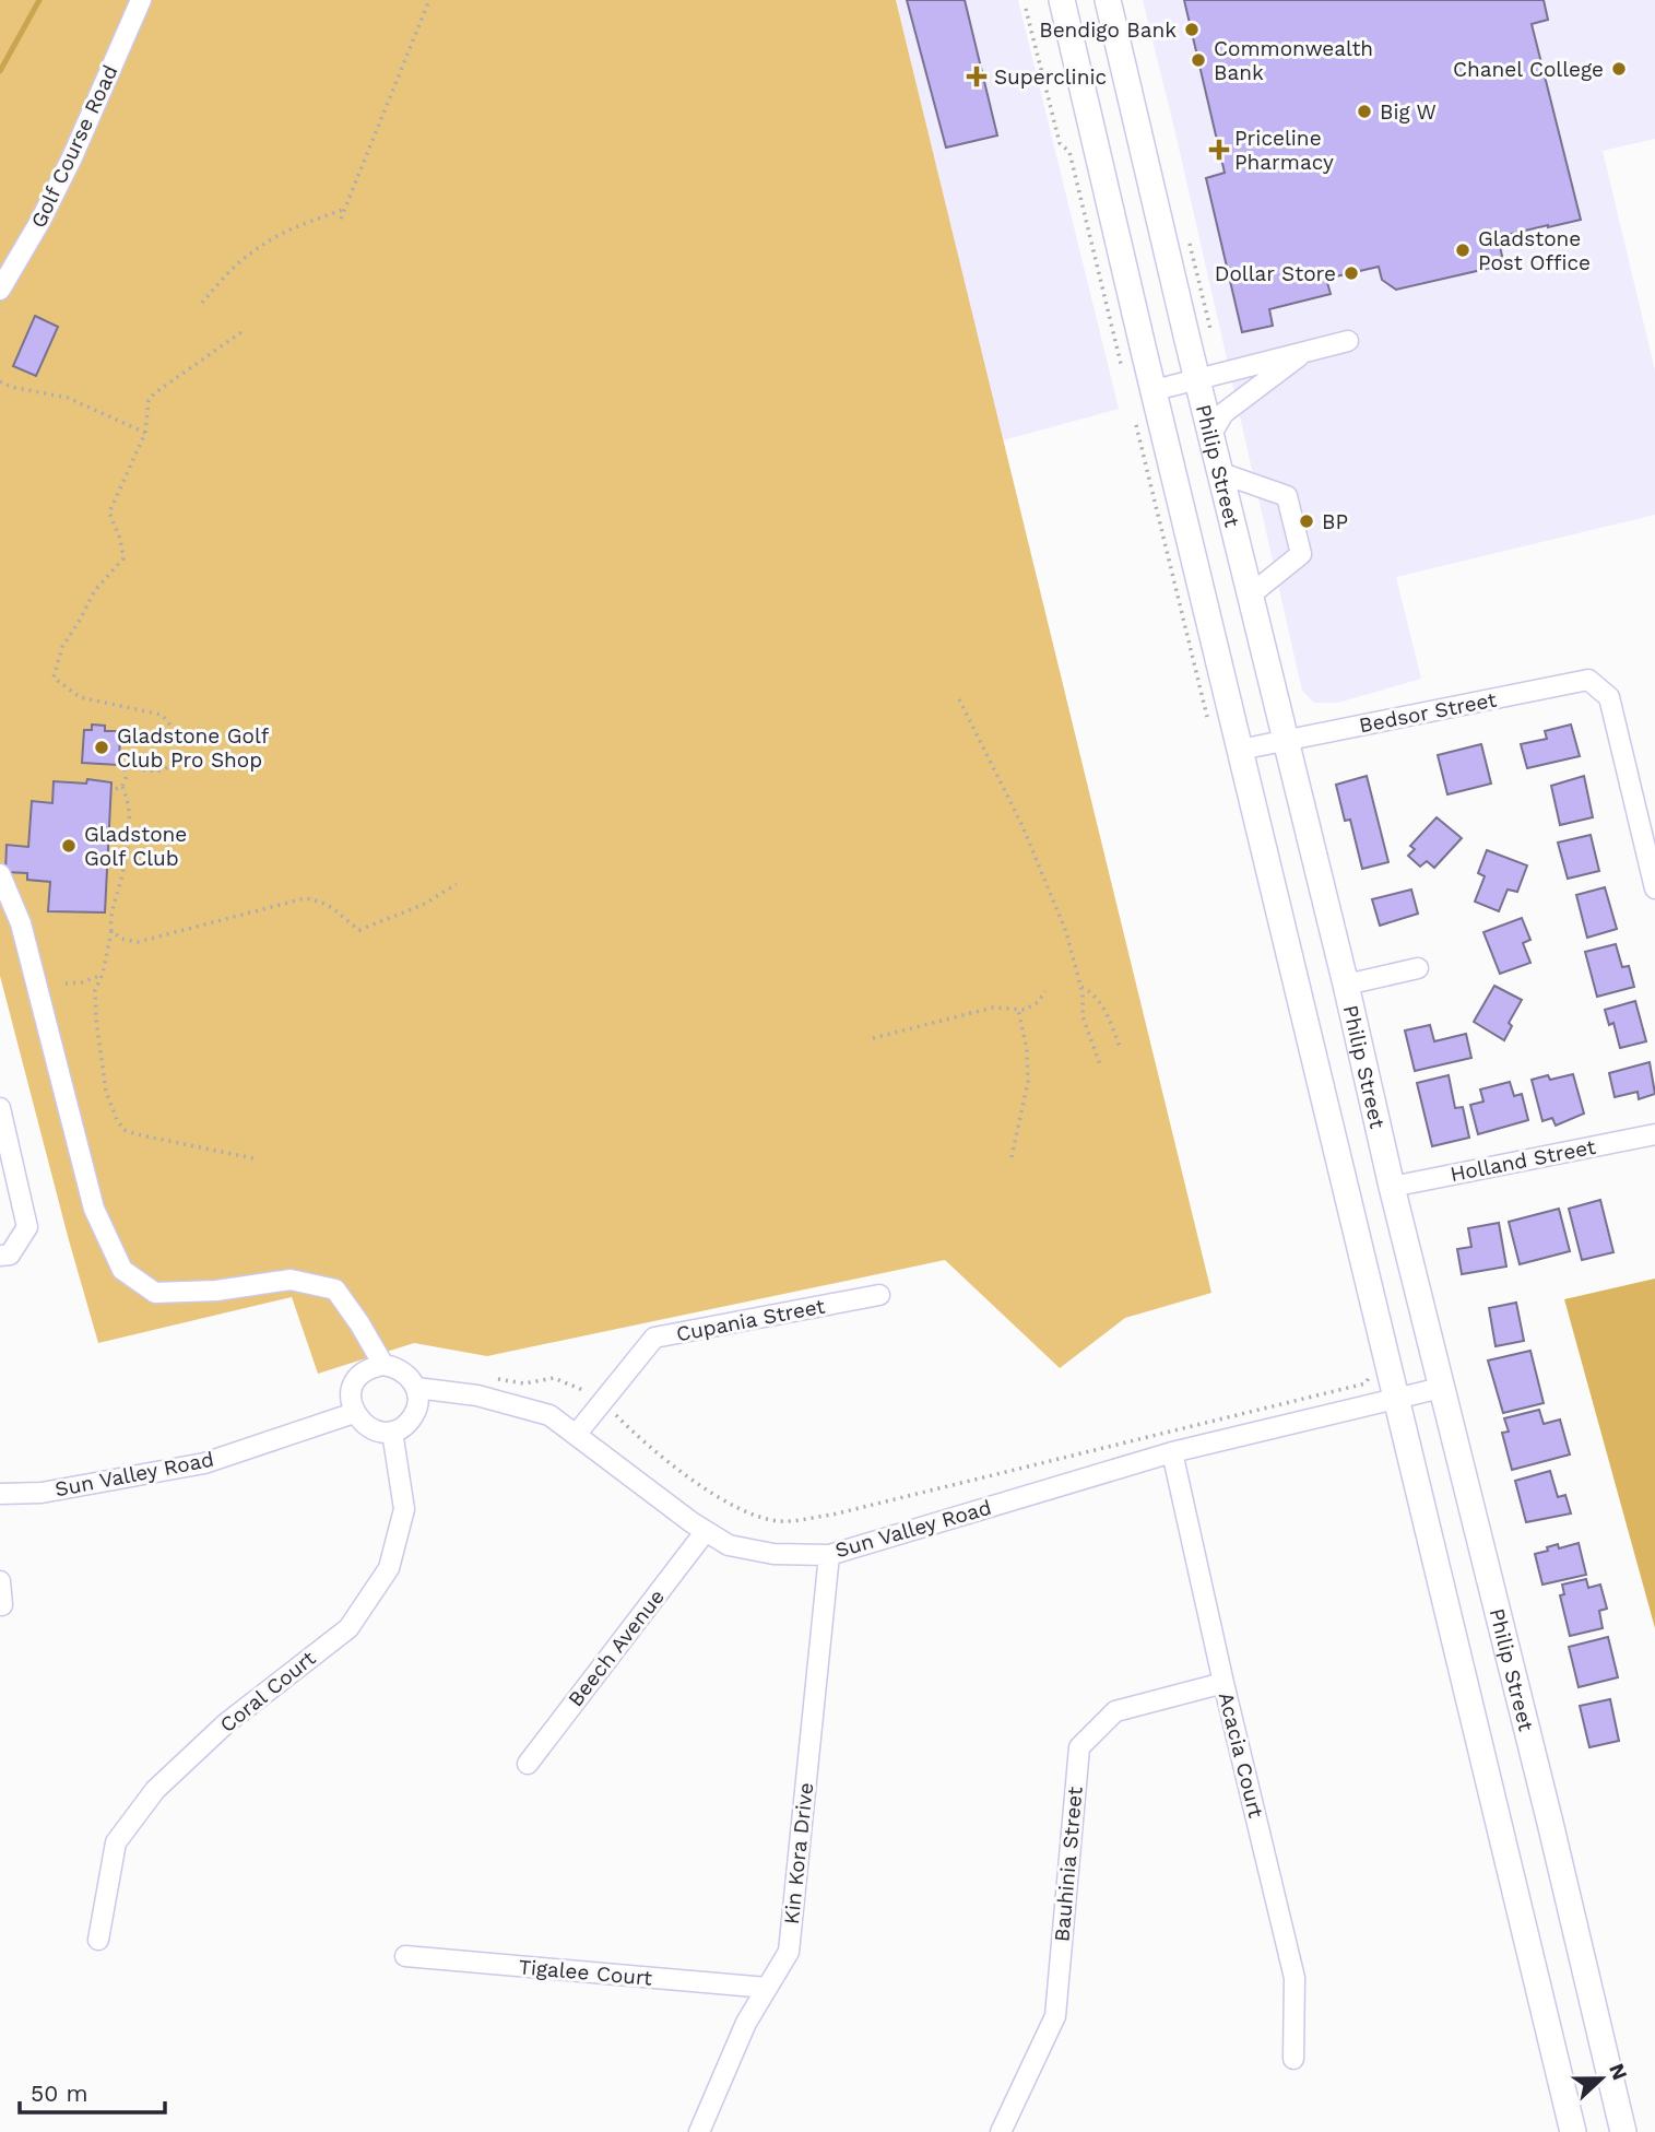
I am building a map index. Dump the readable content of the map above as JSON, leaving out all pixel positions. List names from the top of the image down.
{
  "streets": {
    "main road": ["Philip Street"],
    "street": [
      "Golf Course Road",
      "Bedsor Street",
      "Holland Street",
      "Cupania Street",
      "Sun Valley Road",
      "Beech Avenue",
      "Coral Court",
      "Acacia Court",
      "Kin Kora Drive",
      "Bauhinia Street",
      "Tigalee Court"
    ]
  },
  "crossings": [
    ["Philip Street", "Bedsor Street"],
    ["Philip Street", "Holland Street"],
    ["Philip Street", "Sun Valley Road"],
    ["Cupania Street", "Sun Valley Road"],
    ["Sun Valley Road", "Beech Avenue"],
    ["Sun Valley Road", "Coral Court"],
    ["Sun Valley Road", "Acacia Court"],
    ["Sun Valley Road", "Kin Kora Drive"],
    ["Acacia Court", "Bauhinia Street"],
    ["Kin Kora Drive", "Tigalee Court"]
  ],
  "places": {
    "other": [
      "Bendigo Bank",
      "Commonwealth Bank",
      "Chanel College",
      "Big W",
      "Gladstone Post Office",
      "Dollar Store",
      "BP",
      "Gladstone Golf Club Pro Shop",
      "Gladstone Golf Club"
    ],
    "health": ["Superclinic", "Priceline Pharmacy"]
  },
  "scale_bar": "50 m",
  "north": "right"
}
